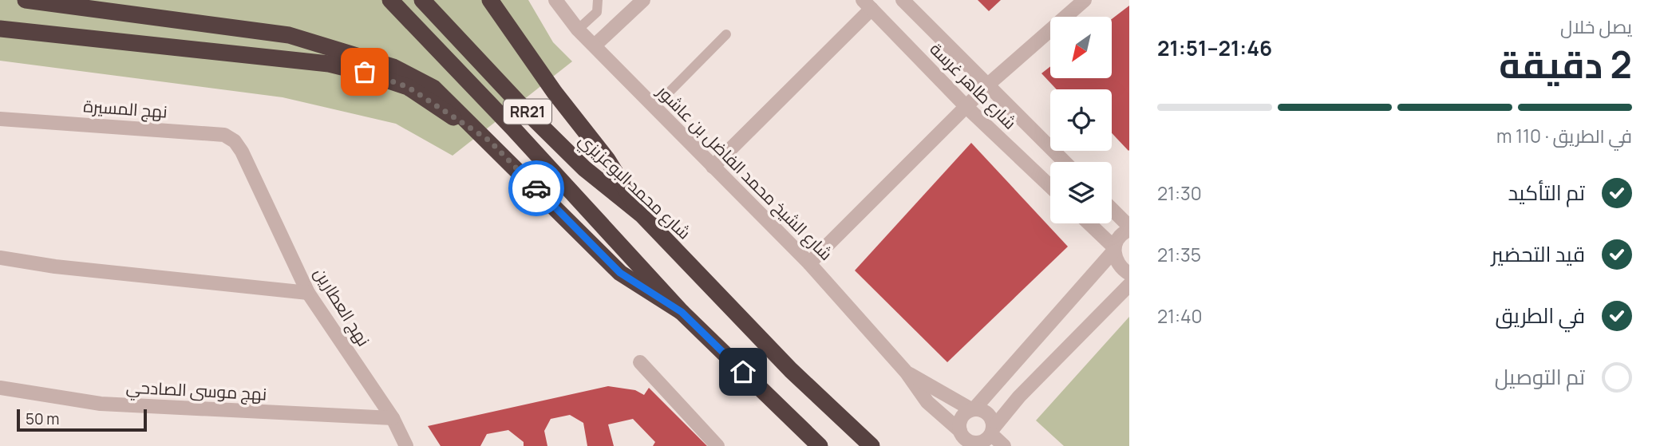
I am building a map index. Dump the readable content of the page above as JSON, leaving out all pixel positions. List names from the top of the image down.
{
  "streets": {
    "highway": ["RR21", "شارع محمد البوعزيزي"],
    "street": [
      "شارع طاهر غرسة",
      "نهج المسيرة",
      "شارع الشيخ محمد الفاضل بن عاشور",
      "نهج العطارين",
      "نهج موسى الصادحي"
    ]
  },
  "crossings": [
    ["نهج المسيرة", "نهج العطارين"],
    ["نهج العطارين", "نهج موسى الصادحي"]
  ],
  "scale_bar": "50 m",
  "north": "bottom left",
  "page": {
    "heading": ["2 دقيقة", "يصل خلال", "21:46–21:51"],
    "bar": "في الطريق · 110 m",
    "list": [
      ["تم التأكيد", "21:30"],
      ["قيد التحضير", "21:35"],
      ["في الطريق", "21:40"],
      "تم التوصيل"
    ],
    "scale": "50 m"
  }
}
